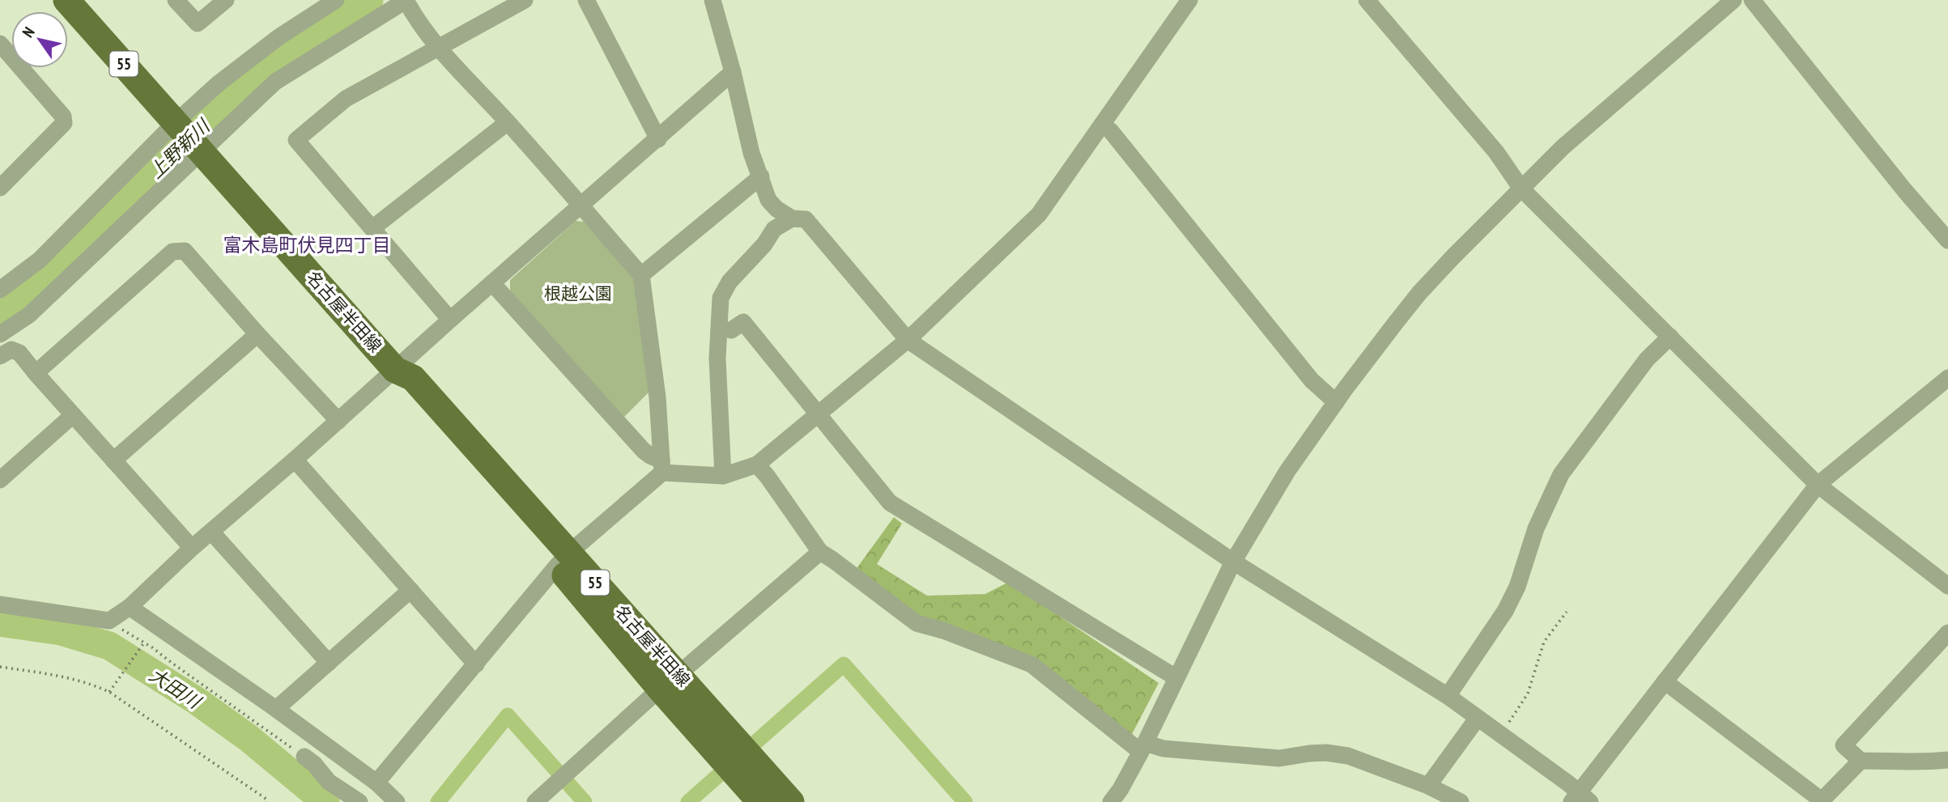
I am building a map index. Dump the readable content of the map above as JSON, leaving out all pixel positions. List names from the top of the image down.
{
  "streets": {
    "main road": ["55", "名古屋半田線"]
  },
  "districts": ["富木島町伏見四丁目"],
  "water": ["上野新川", "大田川"],
  "parks": ["根越公園"],
  "north": "top left"
}
